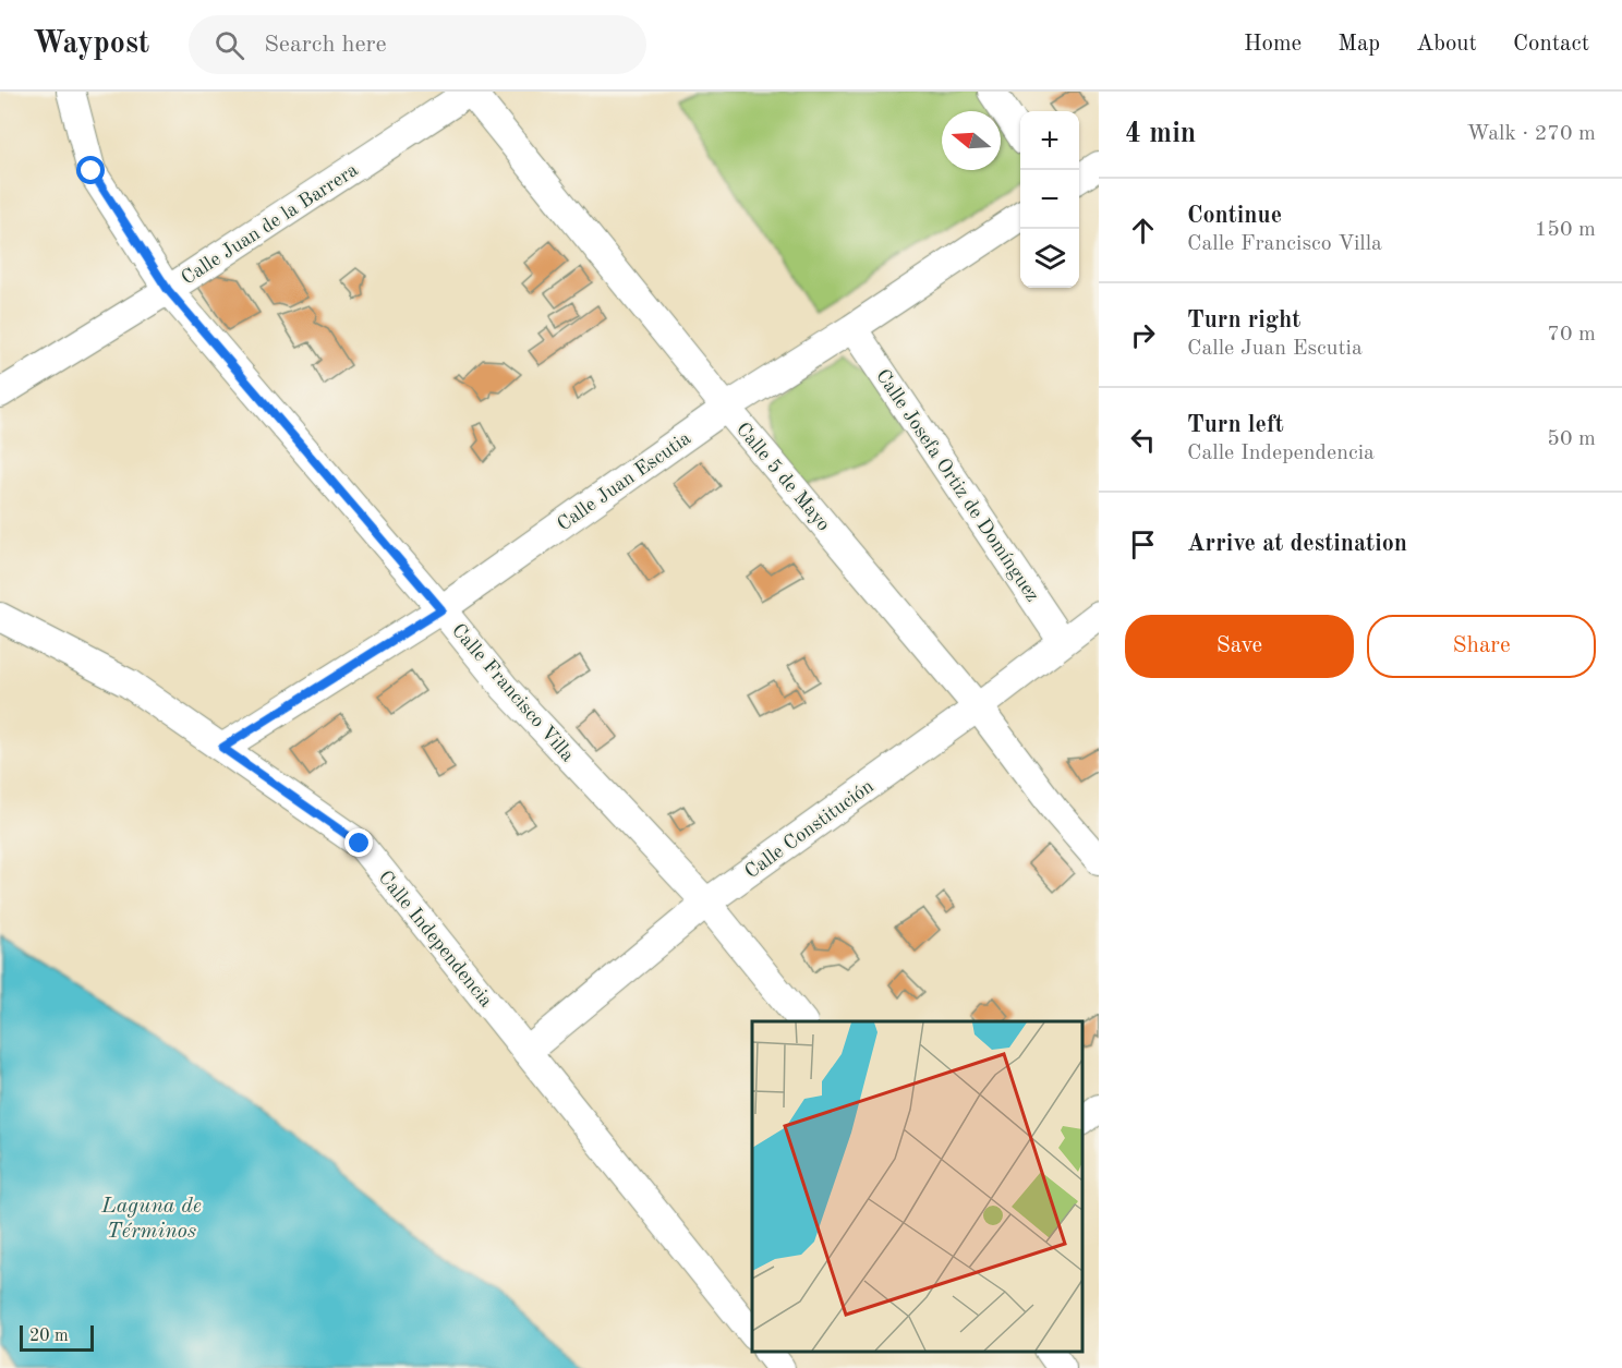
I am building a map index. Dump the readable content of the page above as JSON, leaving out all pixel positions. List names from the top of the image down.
{
  "streets": {
    "street": [
      "Calle Juan de la Barrera",
      "Calle 5 de Mayo",
      "Calle Juan Escutia",
      "Calle Josefa Ortiz de Domínguez",
      "Calle Francisco Villa",
      "Calle Constitución",
      "Calle Independencia"
    ]
  },
  "crossings": [
    ["Calle Juan de la Barrera", "Calle 5 de Mayo"],
    ["Calle Juan de la Barrera", "Calle Francisco Villa"],
    ["Calle 5 de Mayo", "Calle Juan Escutia"],
    ["Calle 5 de Mayo", "Calle Constitución"],
    ["Calle Juan Escutia", "Calle Josefa Ortiz de Domínguez"],
    ["Calle Juan Escutia", "Calle Francisco Villa"],
    ["Calle Juan Escutia", "Calle Independencia"],
    ["Calle Josefa Ortiz de Domínguez", "Calle Constitución"],
    ["Calle Francisco Villa", "Calle Constitución"],
    ["Calle Constitución", "Calle Independencia"]
  ],
  "water": ["Laguna de Términos"],
  "scale_bar": "20 m",
  "north": "left",
  "page": {
    "header": "Waypost",
    "search": "Search here",
    "nav": [
      "Home",
      "Map",
      "About",
      "Contact"
    ],
    "heading": ["4 min", "Walk · 270 m"],
    "map_buttons": ["+", "−"],
    "list": [
      ["Continue", "Calle Francisco Villa", "150 m"],
      ["Turn right", "Calle Juan Escutia", "70 m"],
      ["Turn left", "Calle Independencia", "50 m"],
      "Arrive at destination"
    ],
    "buttons": ["Save", "Share"],
    "scale": "20 m"
  }
}
